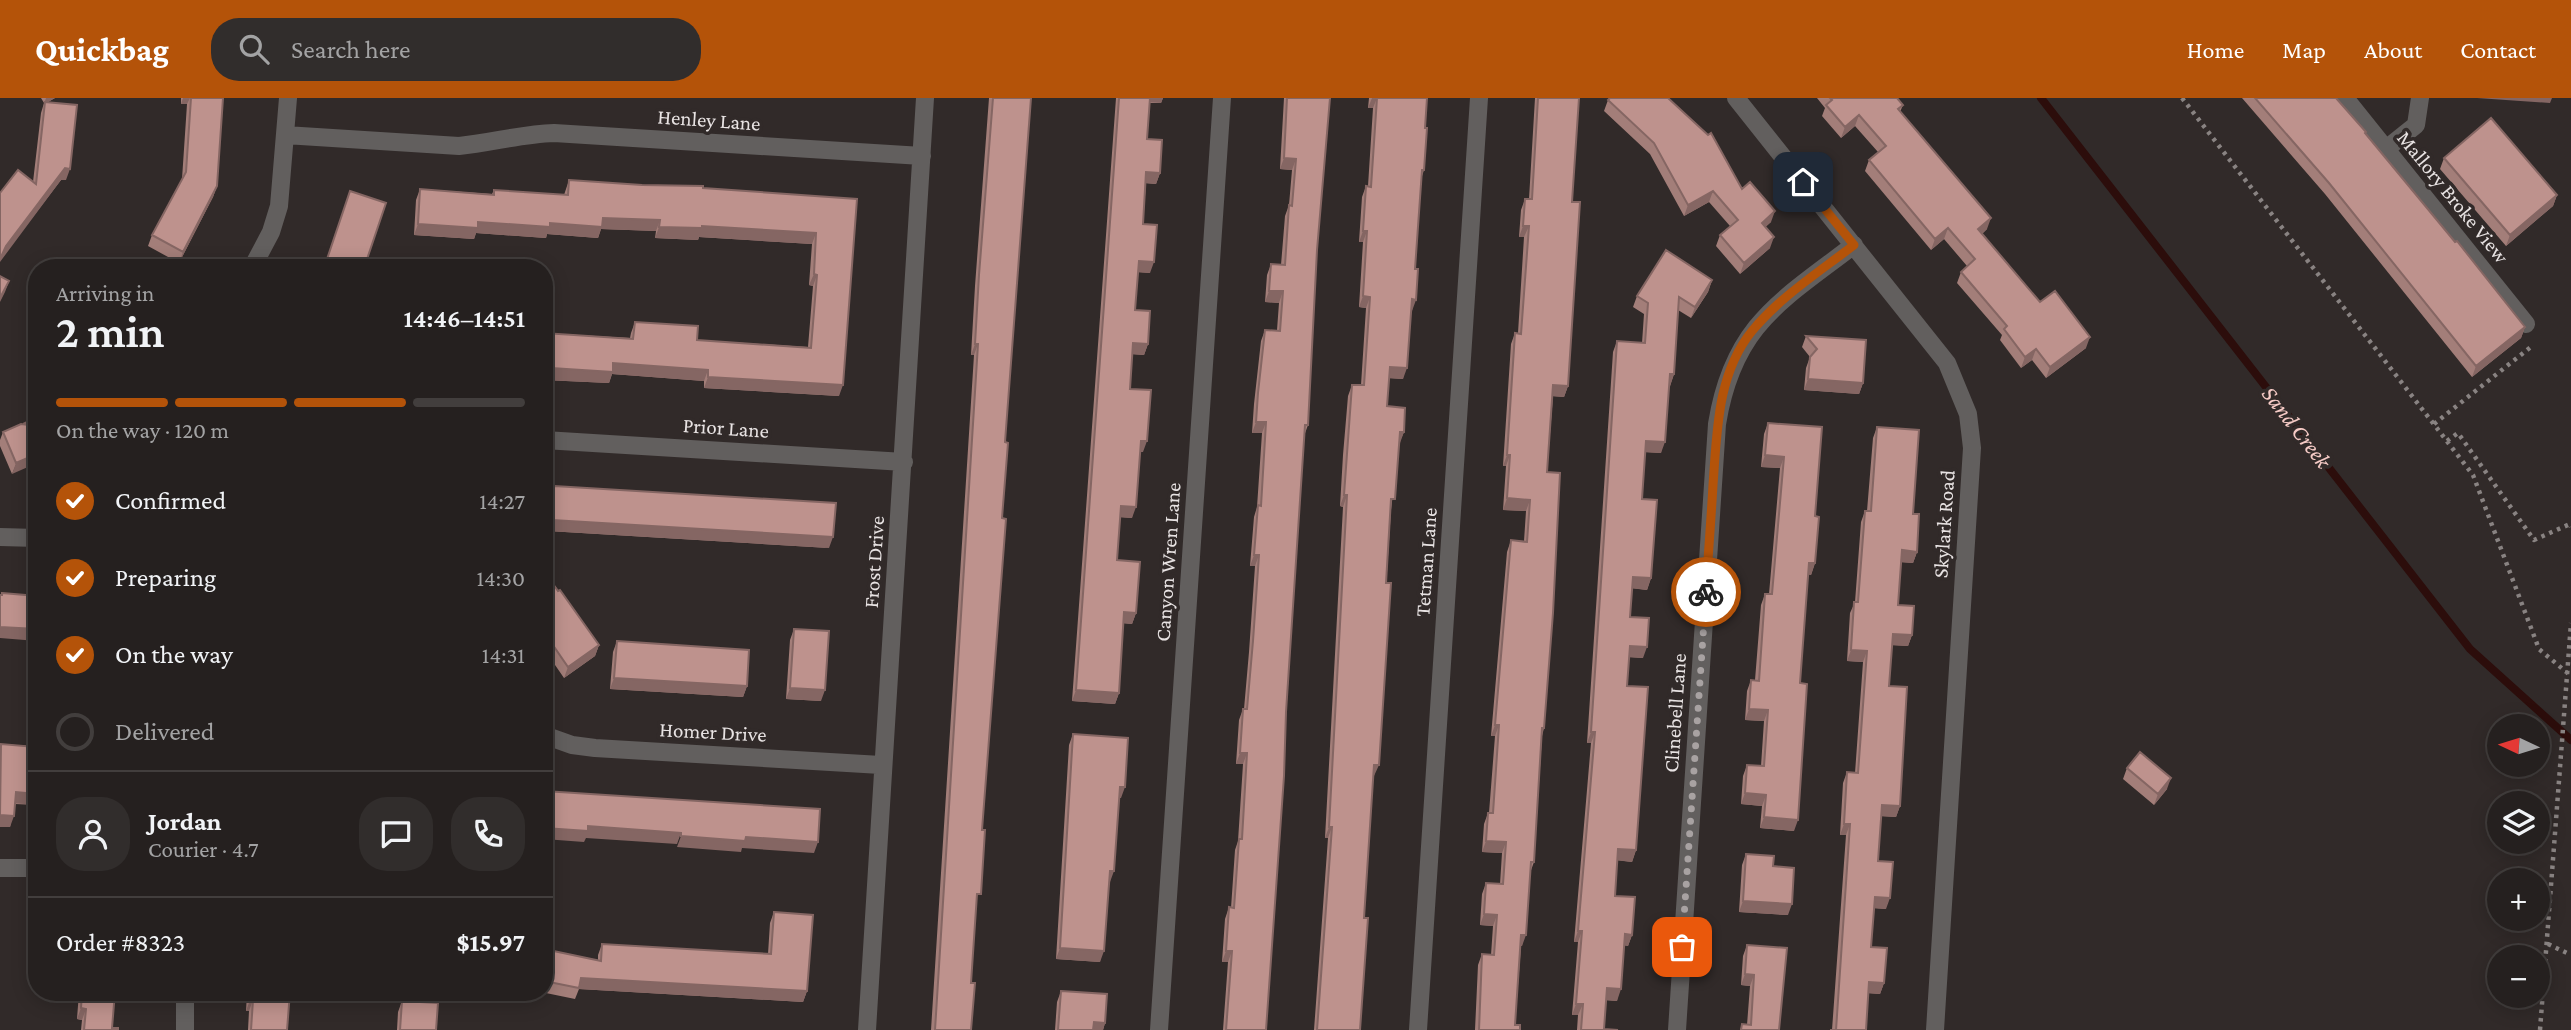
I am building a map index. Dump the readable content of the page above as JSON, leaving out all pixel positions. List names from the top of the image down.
{
  "streets": {
    "street": [
      "Henley Lane",
      "Mallory Broke View",
      "Prior Lane",
      "Skylark Road",
      "Frost Drive",
      "Canyon Wren Lane",
      "Tetman Lane",
      "Clinebell Lane",
      "Homer Drive"
    ]
  },
  "crossings": [
    ["Henley Lane", "Frost Drive"],
    ["Prior Lane", "Frost Drive"],
    ["Skylark Road", "Clinebell Lane"],
    ["Frost Drive", "Homer Drive"]
  ],
  "water": ["Sand Creek"],
  "north": "left",
  "page": {
    "header": "Quickbag",
    "search": "Search here",
    "nav": [
      "Home",
      "Map",
      "About",
      "Contact"
    ],
    "heading": ["2 min", "Arriving in", "14:46–14:51"],
    "panel": [
      "Jordan",
      "Courier · 4.7",
      "Order #8323",
      "$15.97"
    ],
    "bar": "On the way · 120 m",
    "list": [
      ["Confirmed", "14:27"],
      ["Preparing", "14:30"],
      ["On the way", "14:31"],
      "Delivered"
    ],
    "map_buttons": ["+", "−"]
  }
}
